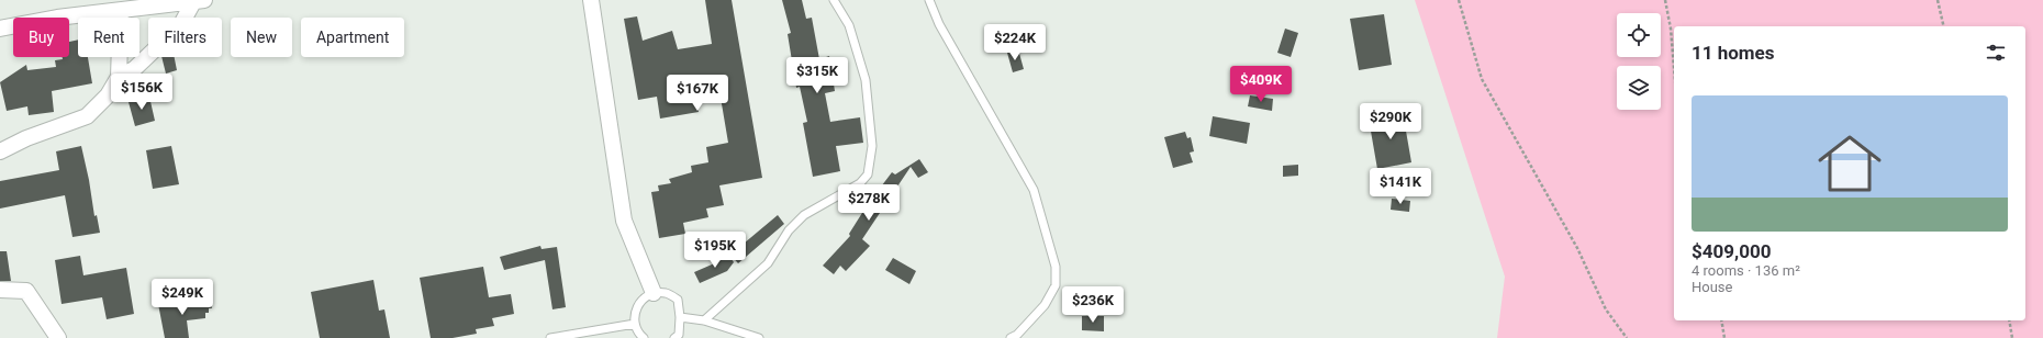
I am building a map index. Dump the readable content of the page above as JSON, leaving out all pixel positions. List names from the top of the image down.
{
  "page": {
    "chip": [
      "Buy",
      "Rent",
      "Filters",
      "New",
      "Apartment"
    ],
    "price": [
      "$224K",
      "$315K",
      "$409K",
      "$156K",
      "$167K",
      "$290K",
      "$141K",
      "$278K",
      "$195K",
      "$249K",
      "$236K"
    ],
    "heading": "11 homes",
    "list": [
      {
        "name": "$409,000",
        "note": "4 rooms · 136 m² · House"
      }
    ]
  }
}
